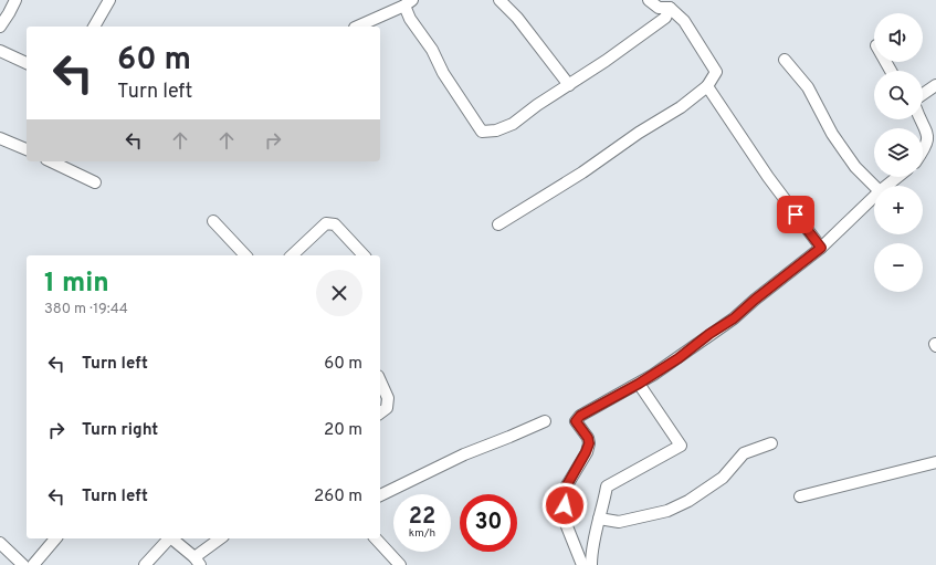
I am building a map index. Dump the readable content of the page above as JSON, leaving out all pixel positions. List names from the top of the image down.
{
  "page": {
    "map_buttons": ["+", "−"],
    "turn": ["60 m", "Turn left"],
    "heading": ["1 min", "380 m · 19:44"],
    "list": [
      {
        "name": "Turn left",
        "value": "60 m"
      },
      {
        "name": "Turn right",
        "value": "20 m"
      },
      {
        "name": "Turn left",
        "value": "260 m"
      }
    ],
    "speed": "22 km/h",
    "limit": "30"
  }
}
